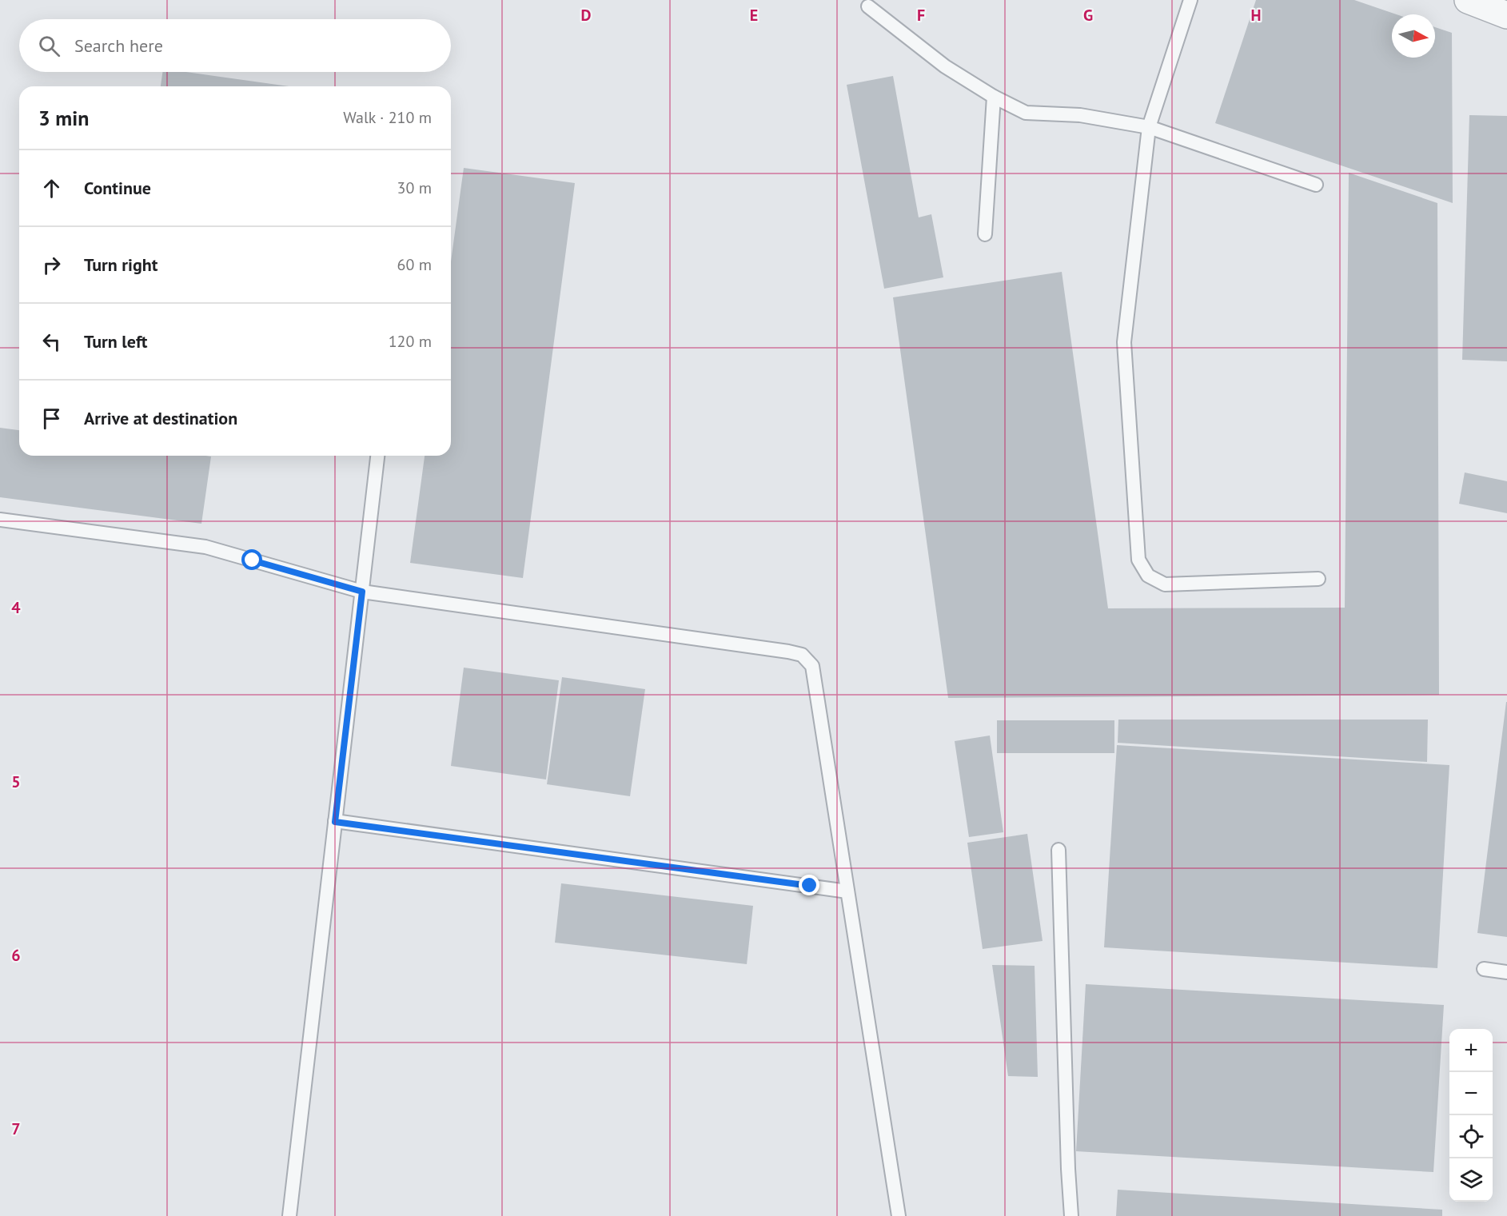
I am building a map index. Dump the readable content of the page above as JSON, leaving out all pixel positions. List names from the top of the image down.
{
  "north": "right",
  "page": {
    "search": "Search here",
    "heading": ["3 min", "Walk · 210 m"],
    "list": [
      ["Continue", "30 m"],
      ["Turn right", "60 m"],
      ["Turn left", "120 m"],
      "Arrive at destination"
    ],
    "map_buttons": ["+", "−"]
  },
  "grid": {
    "columns": [
      "D",
      "E",
      "F",
      "G",
      "H"
    ],
    "rows": [
      "4",
      "5",
      "6",
      "7"
    ]
  }
}
